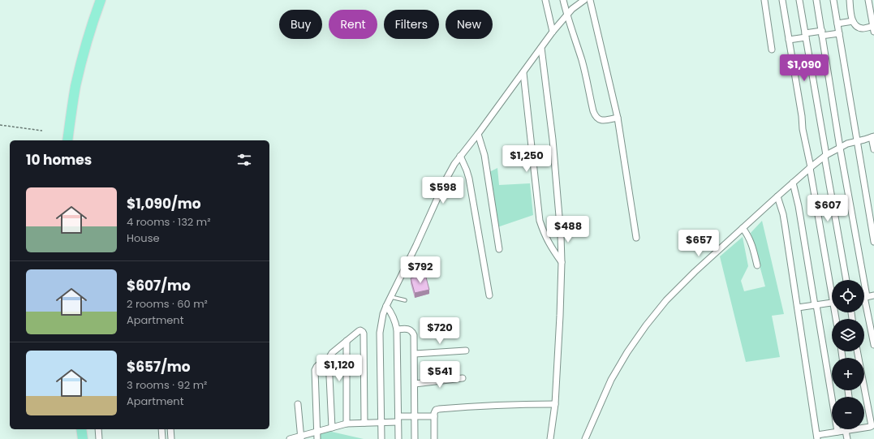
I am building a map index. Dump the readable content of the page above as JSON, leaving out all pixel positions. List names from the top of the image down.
{
  "page": {
    "chip": [
      "Buy",
      "Rent",
      "Filters",
      "New"
    ],
    "price": [
      "$1,090",
      "$1,250",
      "$598",
      "$607",
      "$488",
      "$657",
      "$792",
      "$720",
      "$1,120",
      "$541"
    ],
    "heading": "10 homes",
    "list": [
      {
        "name": "$1,090/mo",
        "note": "4 rooms · 132 m² · House"
      },
      {
        "name": "$607/mo",
        "note": "2 rooms · 60 m² · Apartment"
      },
      {
        "name": "$657/mo",
        "note": "3 rooms · 92 m² · Apartment"
      }
    ],
    "map_buttons": ["+", "−"]
  }
}
